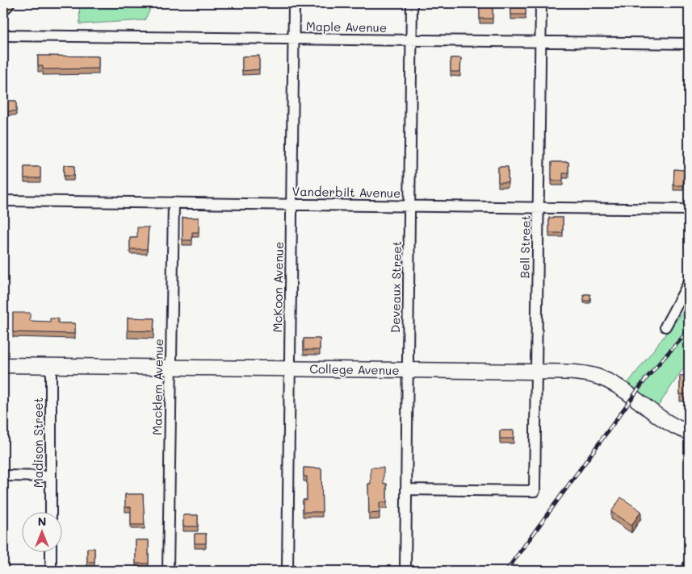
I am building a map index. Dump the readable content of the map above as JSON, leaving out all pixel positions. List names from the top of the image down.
{
  "streets": {
    "main road": ["College Avenue"],
    "street": [
      "Maple Avenue",
      "Vanderbilt Avenue",
      "Bell Street",
      "McKoon Avenue",
      "Deveaux Street",
      "Macklem Avenue",
      "Madison Street"
    ]
  },
  "crossings": [
    ["Maple Avenue", "Bell Street"],
    ["Maple Avenue", "McKoon Avenue"],
    ["Maple Avenue", "Deveaux Street"],
    ["Vanderbilt Avenue", "Bell Street"],
    ["Vanderbilt Avenue", "McKoon Avenue"],
    ["Vanderbilt Avenue", "Deveaux Street"],
    ["Vanderbilt Avenue", "Macklem Avenue"],
    ["Bell Street", "Deveaux Street"],
    ["Bell Street", "College Avenue"],
    ["McKoon Avenue", "College Avenue"],
    ["Deveaux Street", "College Avenue"],
    ["College Avenue", "Macklem Avenue"],
    ["College Avenue", "Madison Street"]
  ],
  "north": "top"
}
